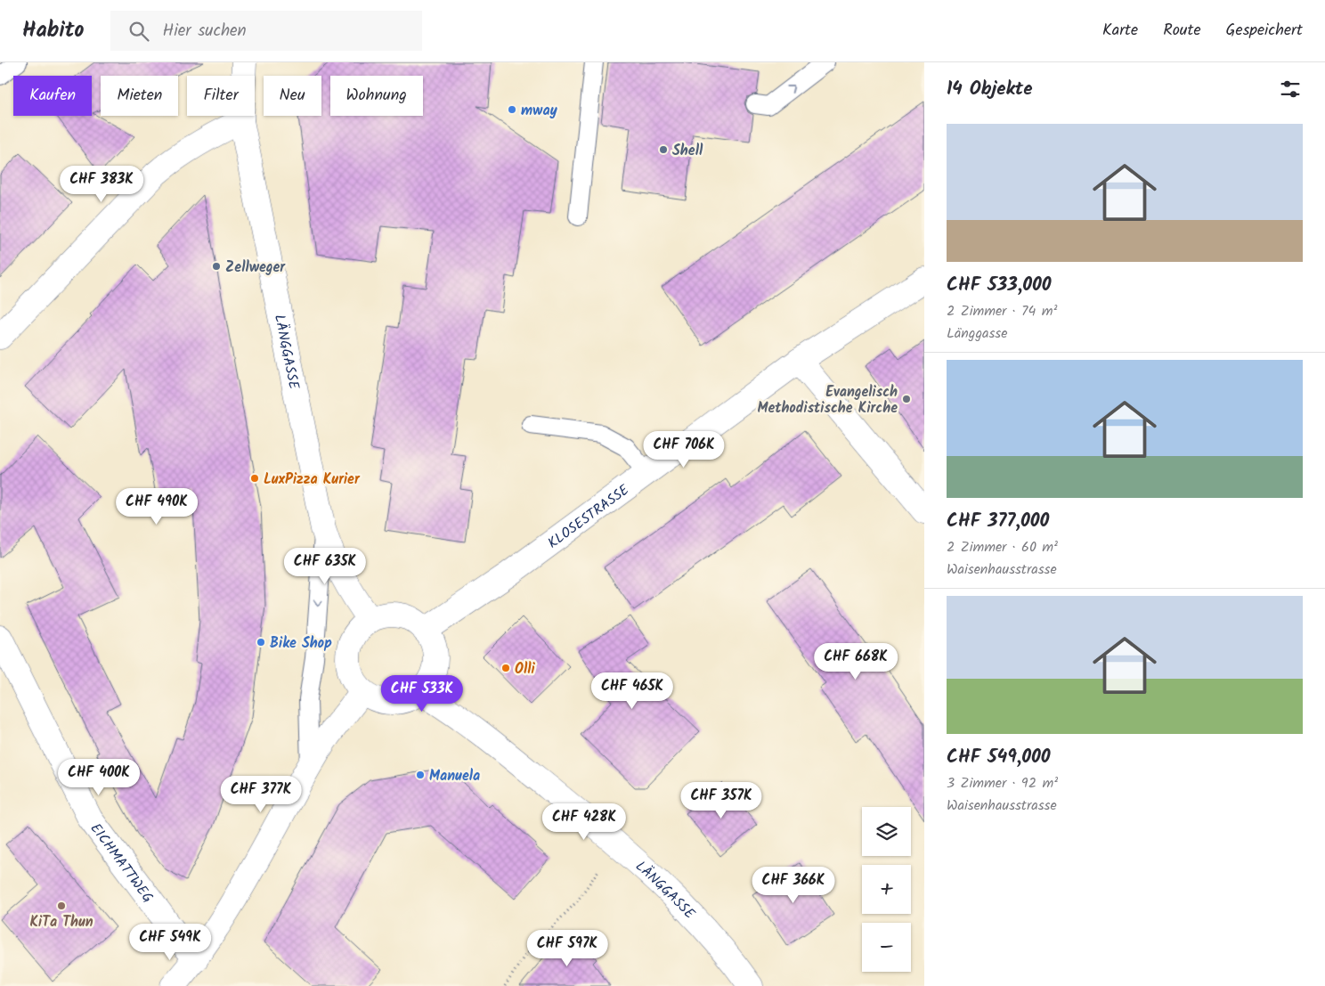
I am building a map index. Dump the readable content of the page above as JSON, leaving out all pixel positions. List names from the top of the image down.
{
  "streets": {
    "street": ["LÄNGGASSE", "KLOSESTRASSE", "EICHMATTWEG"]
  },
  "crossings": [
    ["LÄNGGASSE", "KLOSESTRASSE"]
  ],
  "places": [
    "mway",
    "Shell",
    "Zellweger",
    "Evangelisch Methodistische Kirche",
    "LuxPizza Kurier",
    "Bike Shop",
    "Olli",
    "Manuela",
    "KiTa Thun"
  ],
  "page": {
    "header": "Habito",
    "search": "Hier suchen",
    "nav": ["Karte", "Route", "Gespeichert"],
    "heading": "14 Objekte",
    "chip": [
      "Kaufen",
      "Mieten",
      "Filter",
      "Neu",
      "Wohnung"
    ],
    "list": [
      {
        "name": "CHF 533,000",
        "note": "2 Zimmer · 74 m² · Länggasse"
      },
      {
        "name": "CHF 377,000",
        "note": "2 Zimmer · 60 m² · Waisenhausstrasse"
      },
      {
        "name": "CHF 549,000",
        "note": "3 Zimmer · 92 m² · Waisenhausstrasse"
      }
    ],
    "price": [
      "CHF 383K",
      "CHF 706K",
      "CHF 490K",
      "CHF 635K",
      "CHF 668K",
      "CHF 465K",
      "CHF 533K",
      "CHF 400K",
      "CHF 377K",
      "CHF 357K",
      "CHF 428K",
      "CHF 366K",
      "CHF 549K",
      "CHF 597K"
    ],
    "map_buttons": ["+", "−"]
  }
}
